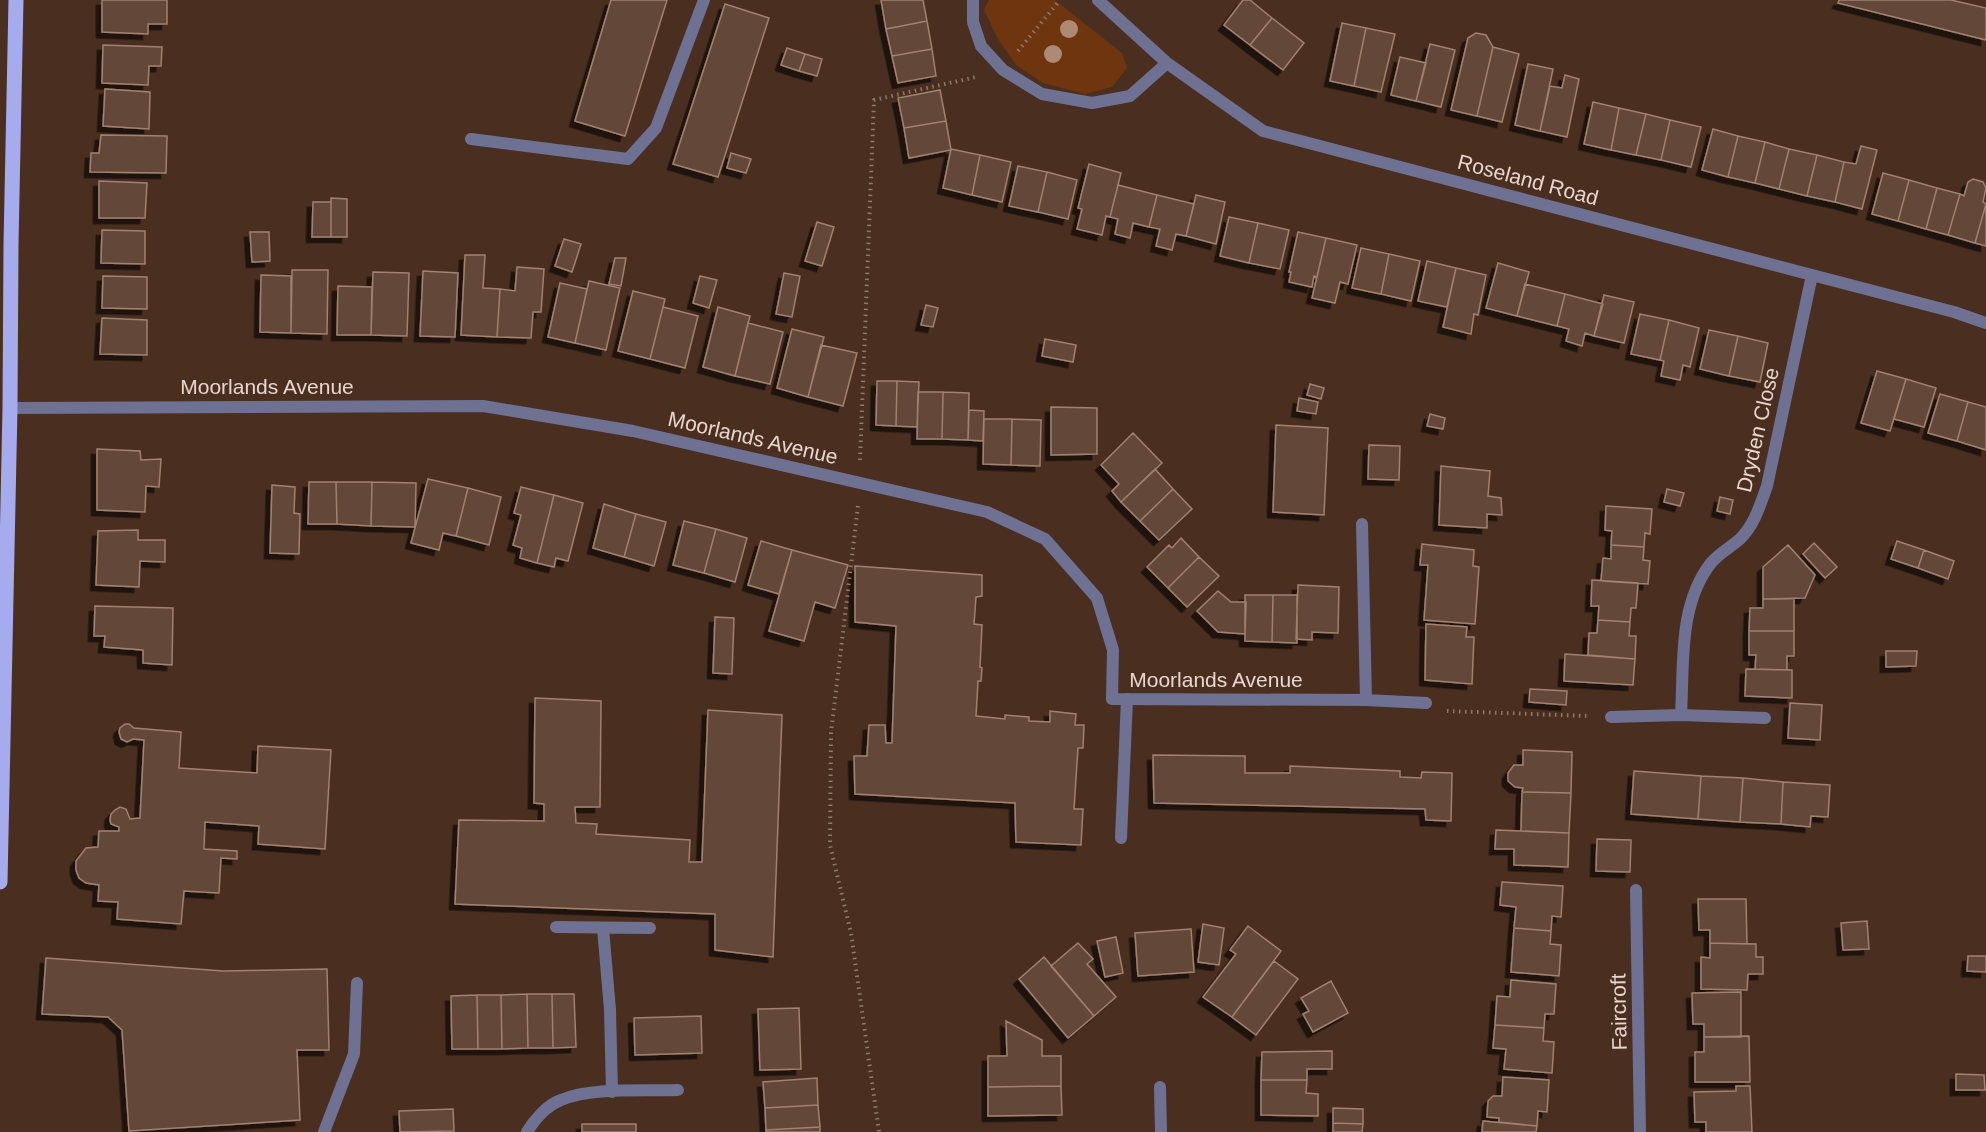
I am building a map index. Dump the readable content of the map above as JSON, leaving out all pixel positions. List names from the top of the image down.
{
  "streets": {
    "street": [
      "Roseland Road",
      "Moorlands Avenue",
      "Dryden Close",
      "Faircroft"
    ]
  },
  "crossings": [
    ["Roseland Road", "Dryden Close"]
  ]
}
